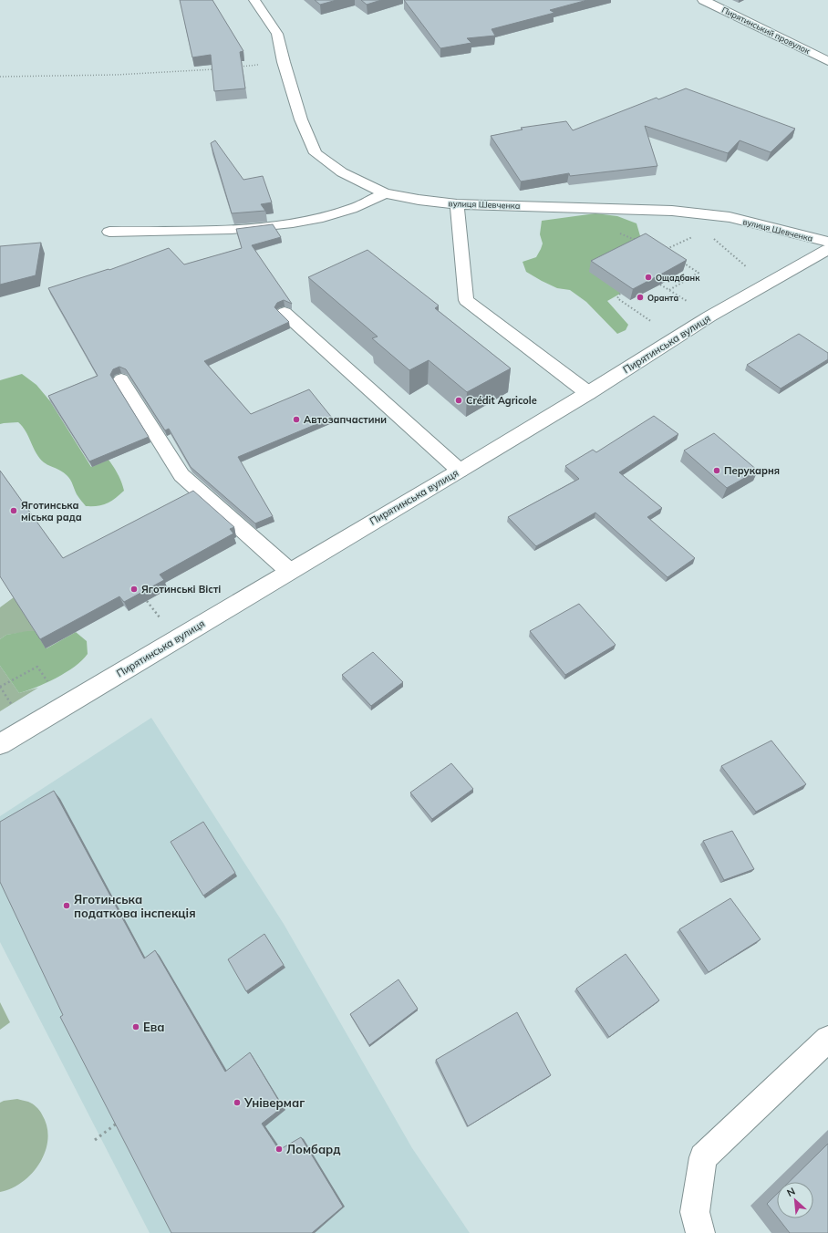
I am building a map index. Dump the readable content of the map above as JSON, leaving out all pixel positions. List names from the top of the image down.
{
  "streets": {
    "street": ["Пирятинський провулок", "вулиця Шевченка", "Пирятинська вулиця"]
  },
  "places": [
    "Ощадбанк",
    "Оранта",
    "Crédit Agricole",
    "Автозапчастини",
    "Перукарня",
    "Яготинська міська рада",
    "Яготинські Вісті",
    "Яготинська податкова інспекція",
    "Ева",
    "Універмаг",
    "Ломбард"
  ],
  "north": "top left"
}
